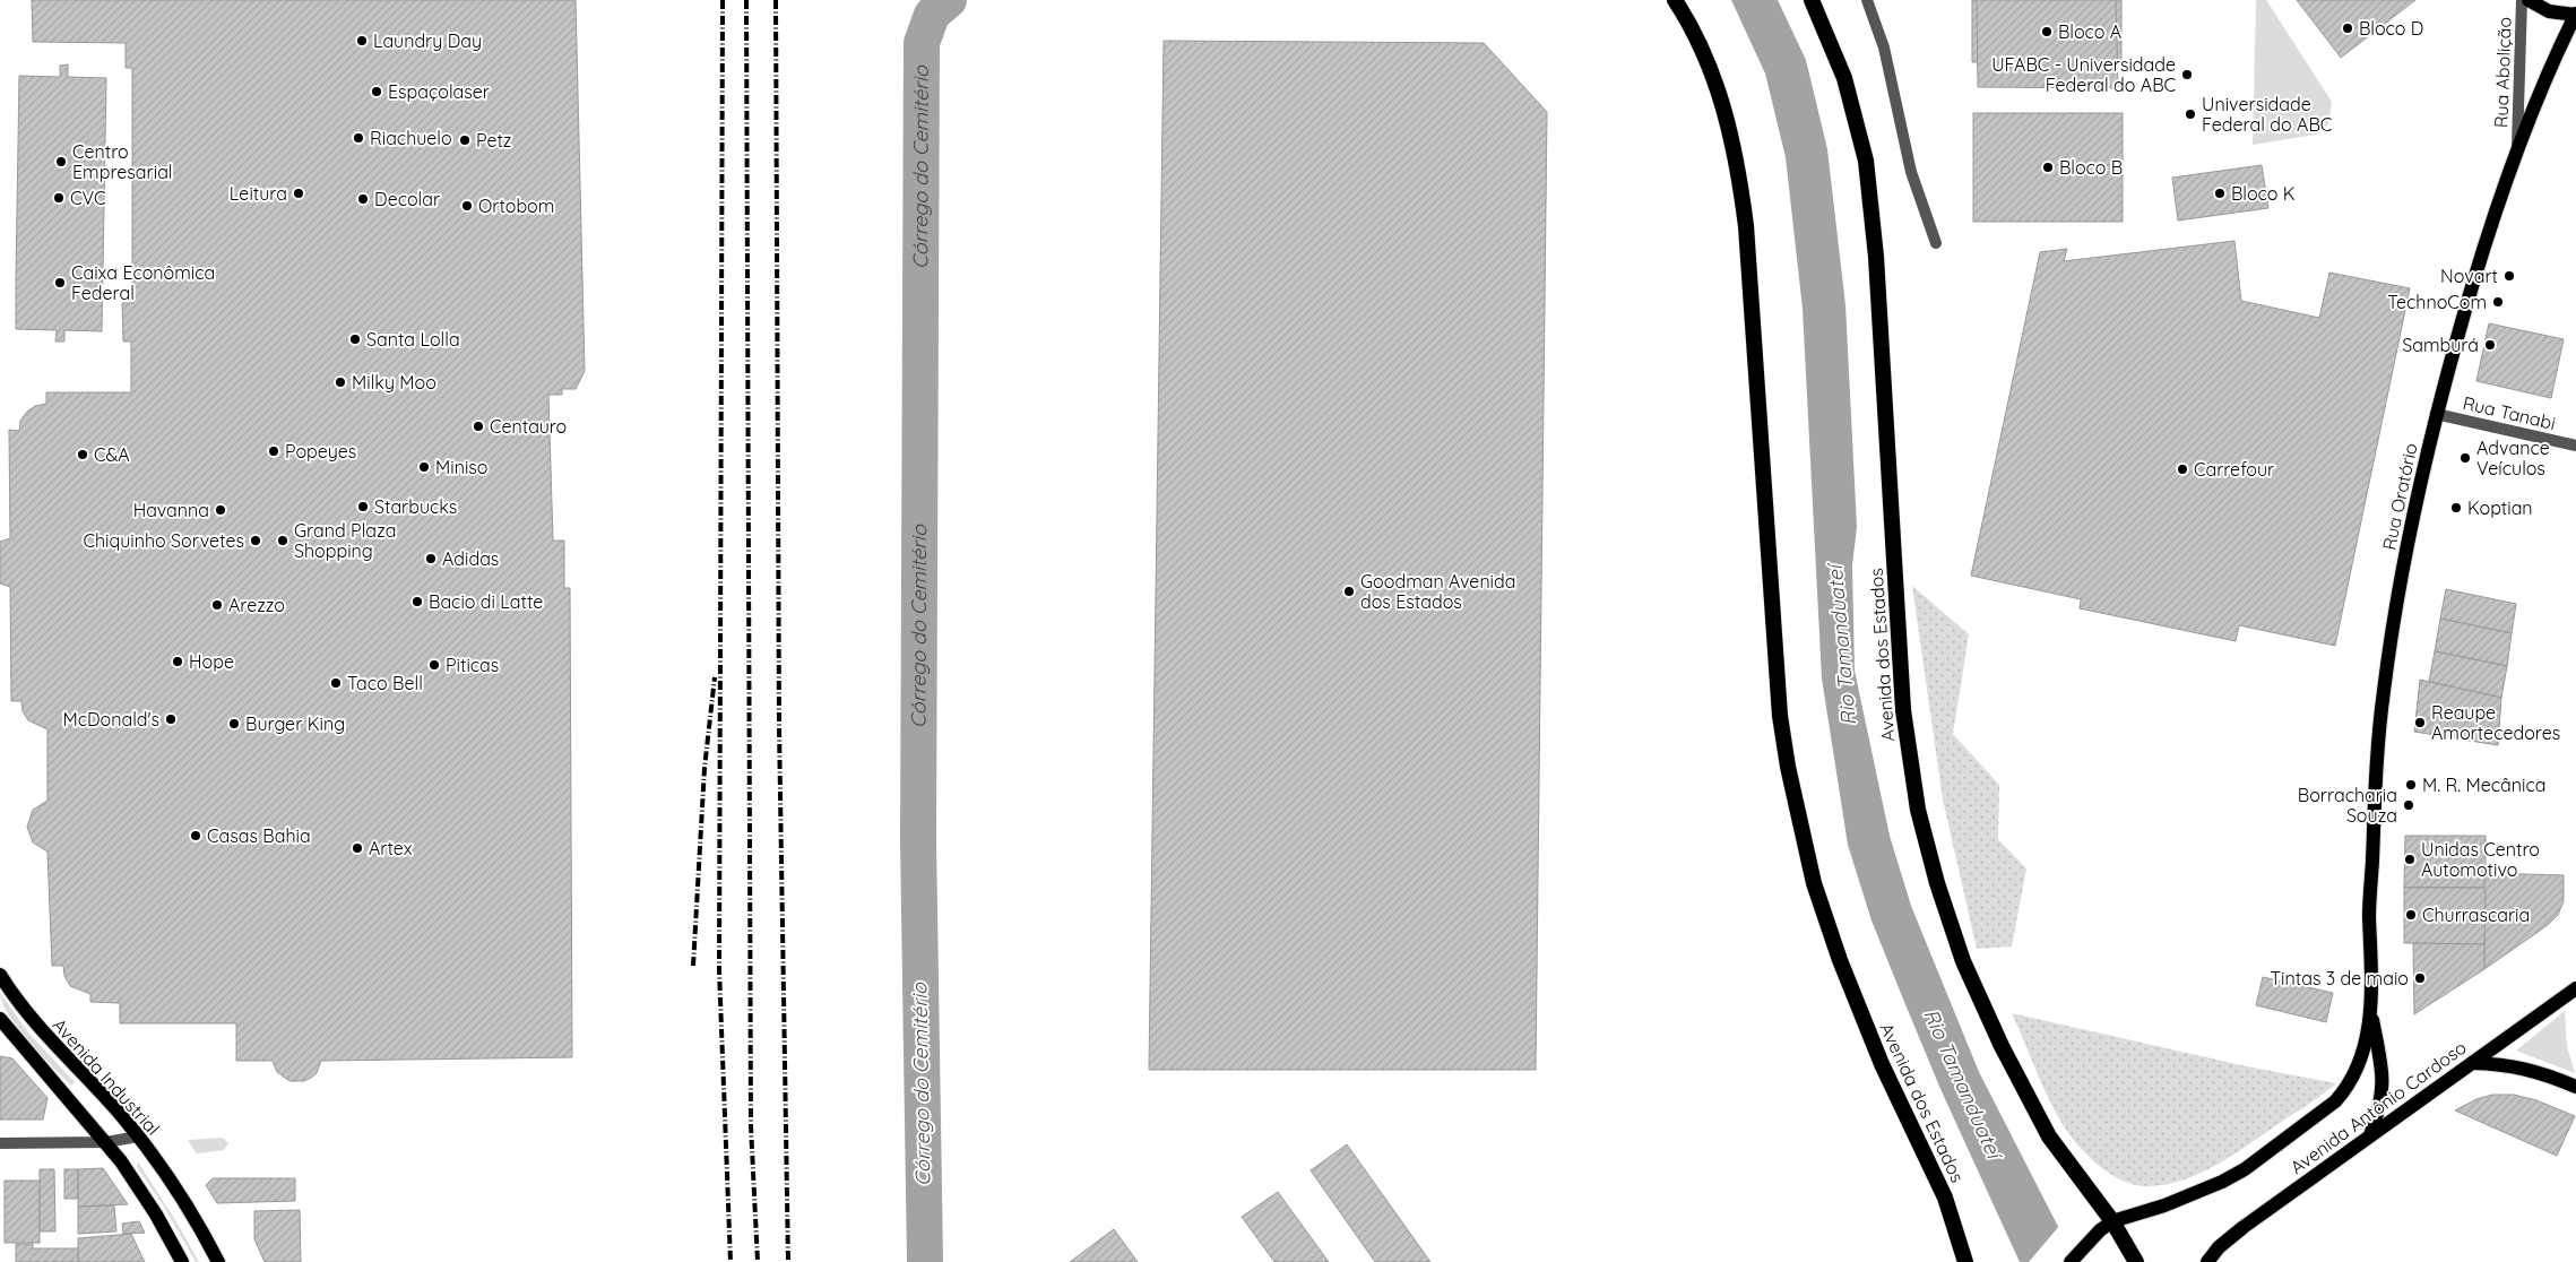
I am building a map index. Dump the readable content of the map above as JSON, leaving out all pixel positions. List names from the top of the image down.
{
  "streets": {
    "highway": ["Avenida dos Estados"],
    "main road": ["Rua Oratório", "Avenida Industrial", "Avenida Antônio Cardoso"],
    "street": ["Rua Abolição", "Rua Tanabi"]
  },
  "crossings": [
    ["Rua Abolição", "Rua Oratório"],
    ["Rua Tanabi", "Rua Oratório"],
    ["Rua Oratório", "Avenida Antônio Cardoso"],
    ["Avenida dos Estados", "Avenida Antônio Cardoso"]
  ],
  "water": ["Córrego do Cemitério", "Rio Tamanduateí"],
  "places": [
    "Bloco D",
    "Bloco A",
    "Laundry Day",
    "UFABC - Universidade Federal do ABC",
    "Espaçolaser",
    "Universidade Federal do ABC",
    "Riachuelo",
    "Petz",
    "Centro Empresarial",
    "Bloco B",
    "Leitura",
    "Bloco K",
    "CVC",
    "Decolar",
    "Ortobom",
    "Novart",
    "Caixa Econômica Federal",
    "TechnoCom",
    "Santa Lolla",
    "Samburá",
    "Milky Moo",
    "Centauro",
    "Popeyes",
    "C&A",
    "Advance Veículos",
    "Miniso",
    "Carrefour",
    "Starbucks",
    "Koptian",
    "Havanna",
    "Chiquinho Sorvetes",
    "Grand Plaza Shopping",
    "Adidas",
    "Goodman Avenida dos Estados",
    "Bacio di Latte",
    "Arezzo",
    "Hope",
    "Piticas",
    "Taco Bell",
    "McDonald's",
    "Reaupe Amortecedores",
    "Burger King",
    "M. R. Mecânica",
    "Borracharia Souza",
    "Casas Bahia",
    "Artex",
    "Unidas Centro Automotivo",
    "Churrascaria",
    "Tintas 3 de maio"
  ]
}
